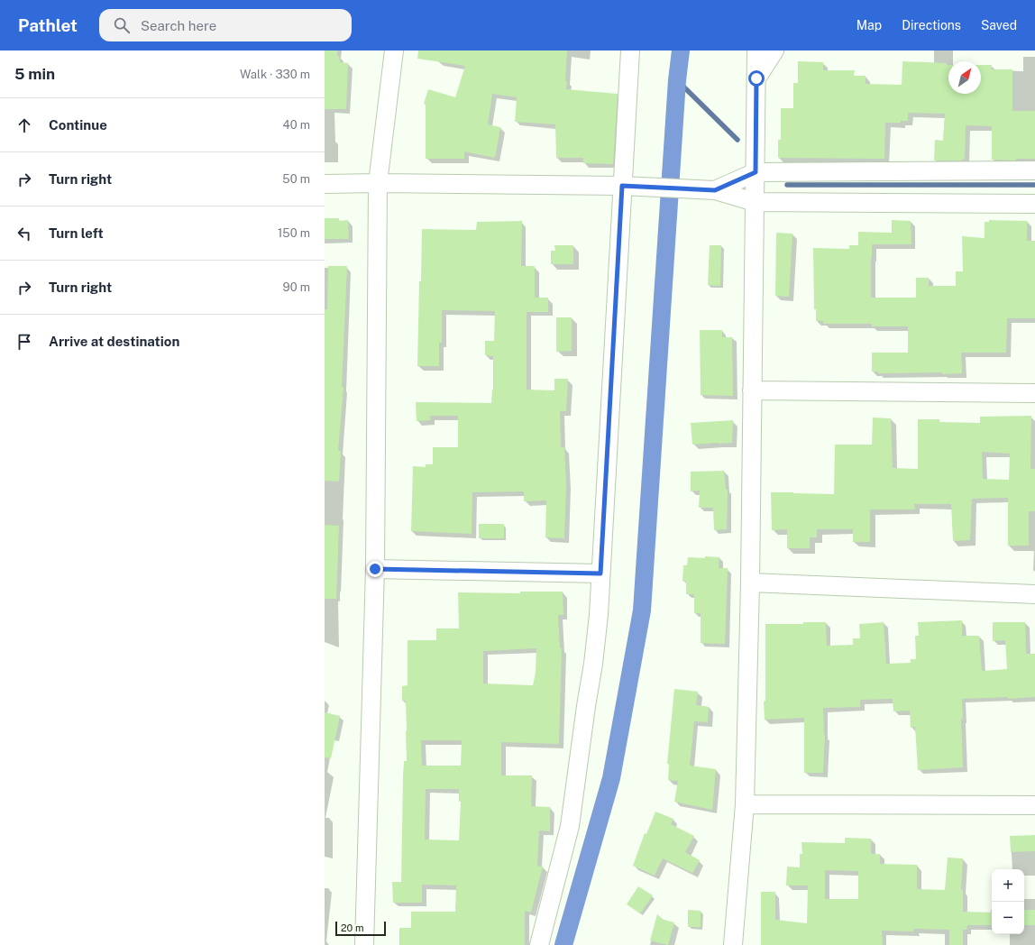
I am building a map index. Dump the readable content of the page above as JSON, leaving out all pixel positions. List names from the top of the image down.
{
  "scale_bar": "20 m",
  "north": "top right",
  "page": {
    "header": "Pathlet",
    "search": "Search here",
    "nav": ["Map", "Directions", "Saved"],
    "heading": ["5 min", "Walk · 330 m"],
    "list": [
      ["Continue", "40 m"],
      ["Turn right", "50 m"],
      ["Turn left", "150 m"],
      ["Turn right", "90 m"],
      "Arrive at destination"
    ],
    "map_buttons": ["+", "−"],
    "scale": "20 m"
  }
}
